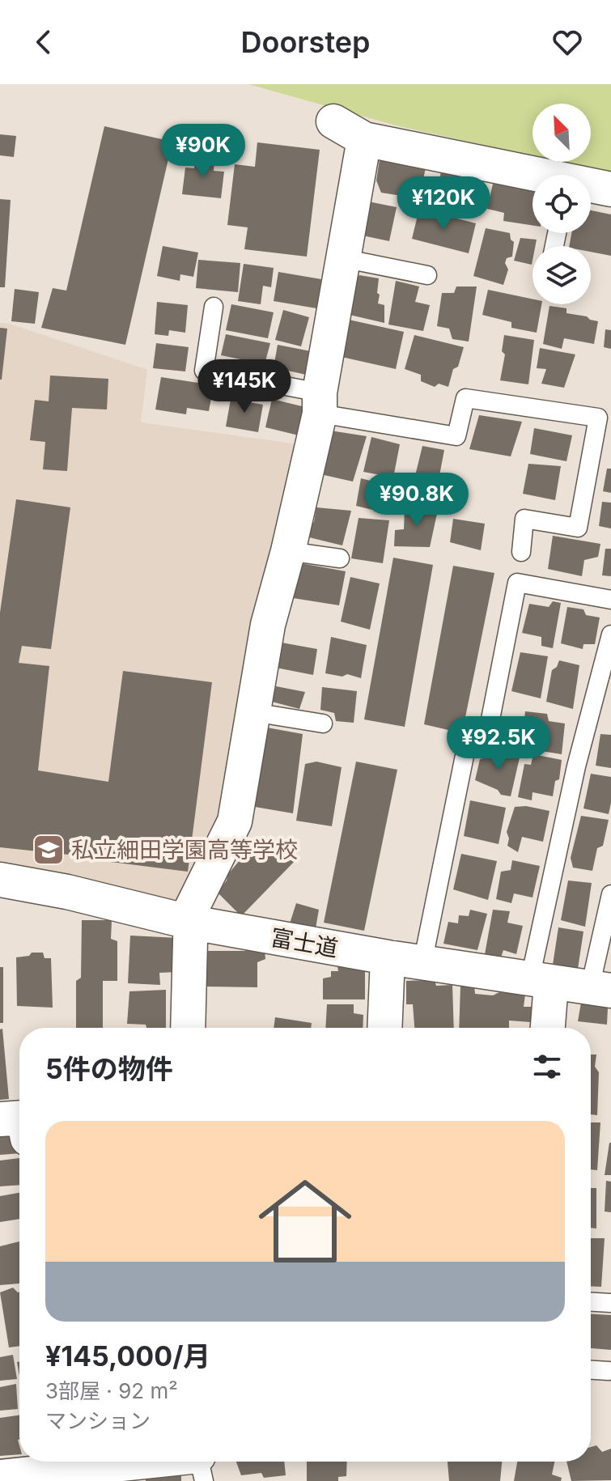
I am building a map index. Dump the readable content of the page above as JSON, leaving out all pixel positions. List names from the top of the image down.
{
  "streets": {
    "street": ["富士道"]
  },
  "places": {
    "school or university": ["私立細田学園高等学校"]
  },
  "north": "top left",
  "page": {
    "header": "Doorstep",
    "price": [
      "¥90K",
      "¥120K",
      "¥145K",
      "¥90.8K",
      "¥92.5K"
    ],
    "heading": "5件の物件",
    "list": [
      {
        "name": "¥145,000/月",
        "note": "3部屋 · 92 m² · マンション"
      }
    ]
  }
}
